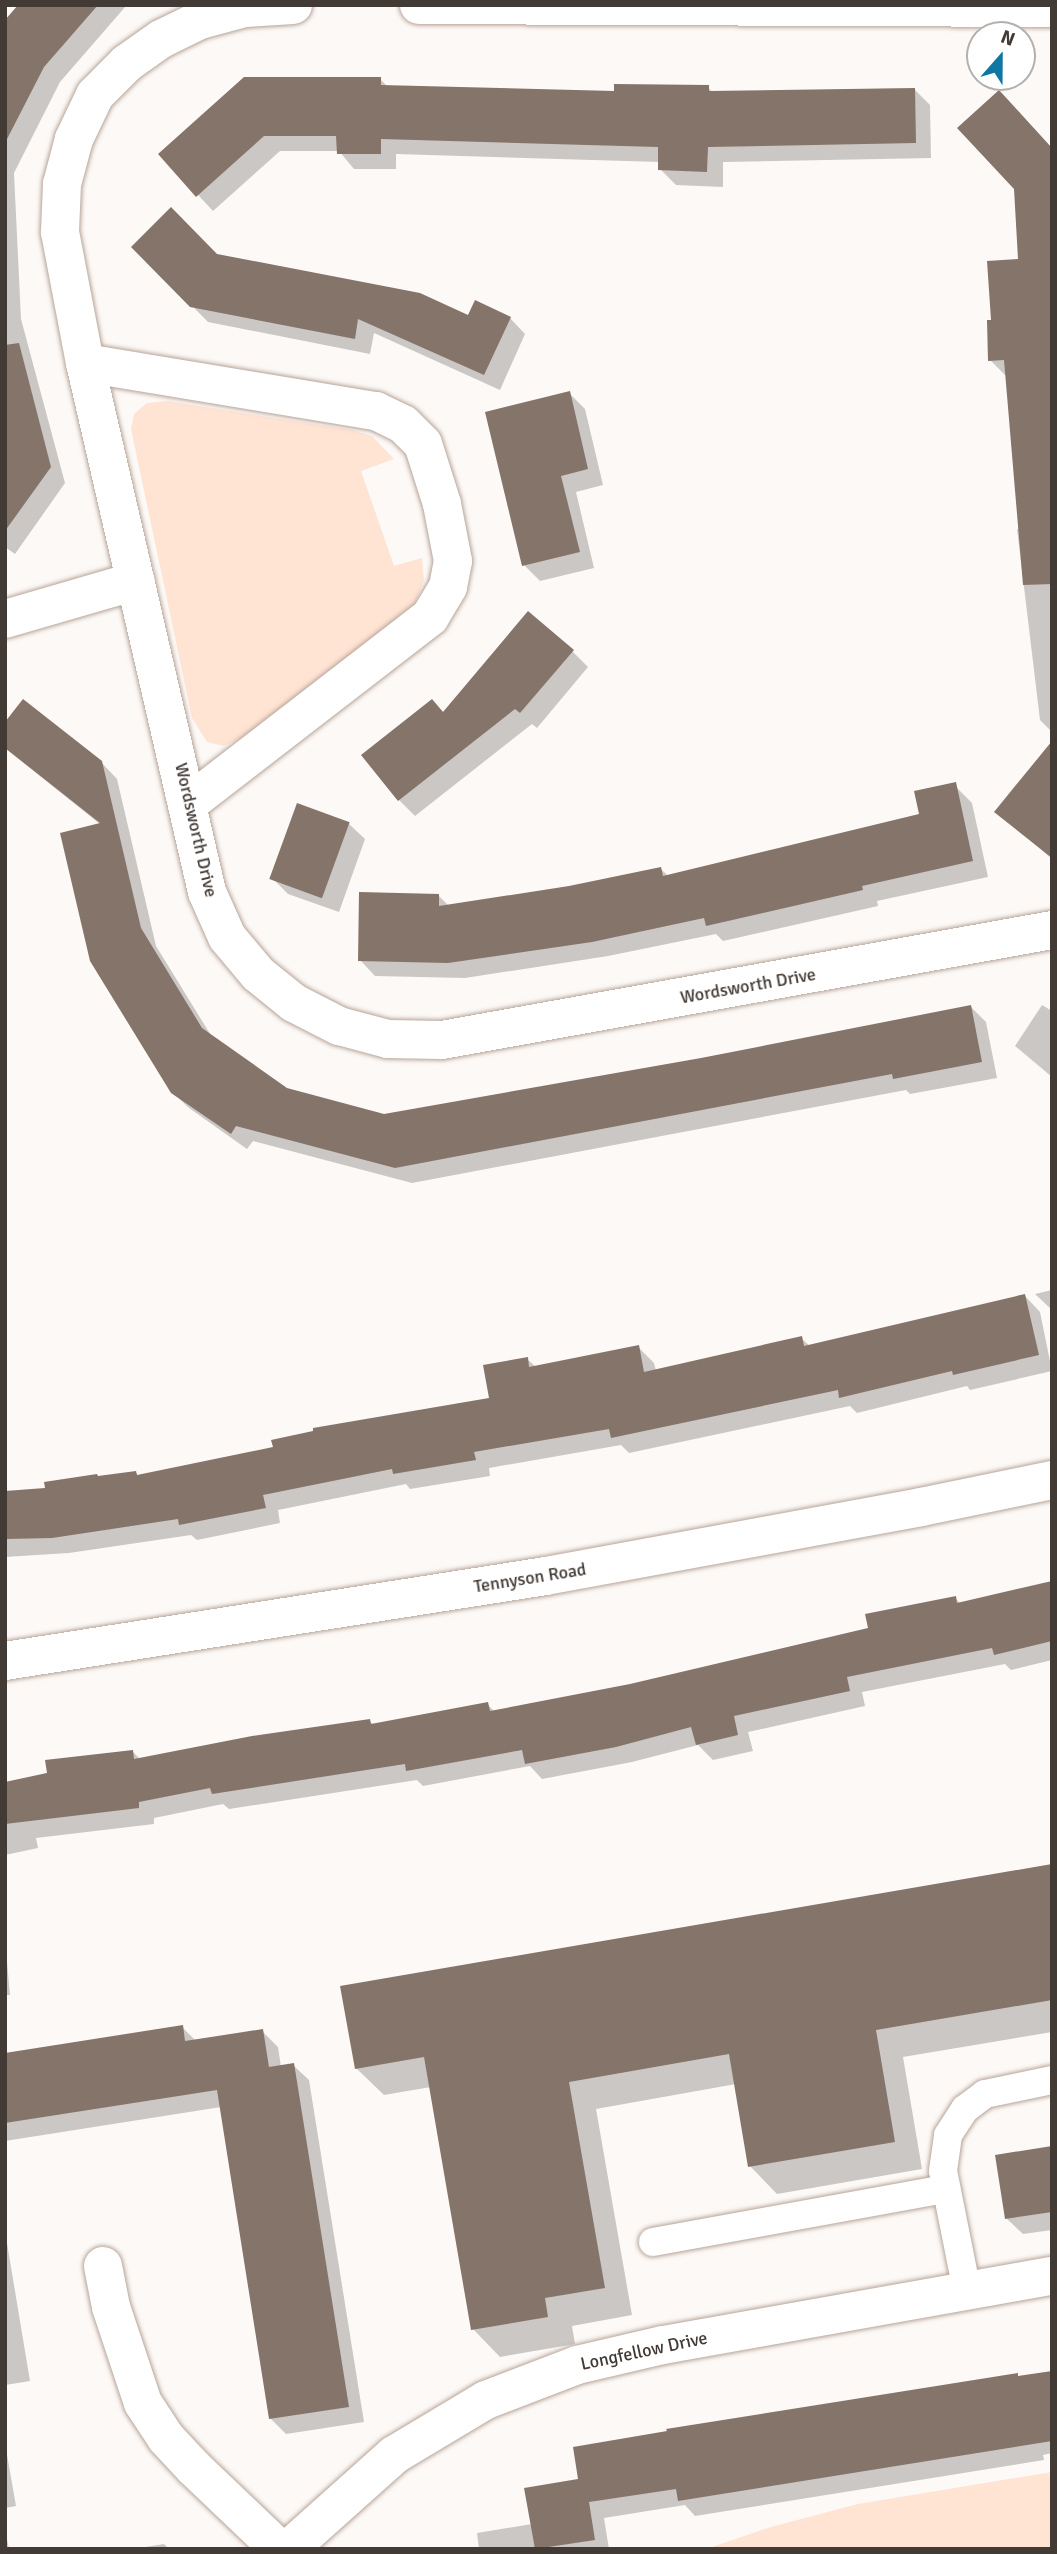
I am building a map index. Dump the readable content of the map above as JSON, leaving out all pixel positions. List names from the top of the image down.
{
  "streets": {
    "street": ["Wordsworth Drive", "Tennyson Road", "Longfellow Drive"]
  },
  "north": "top"
}
